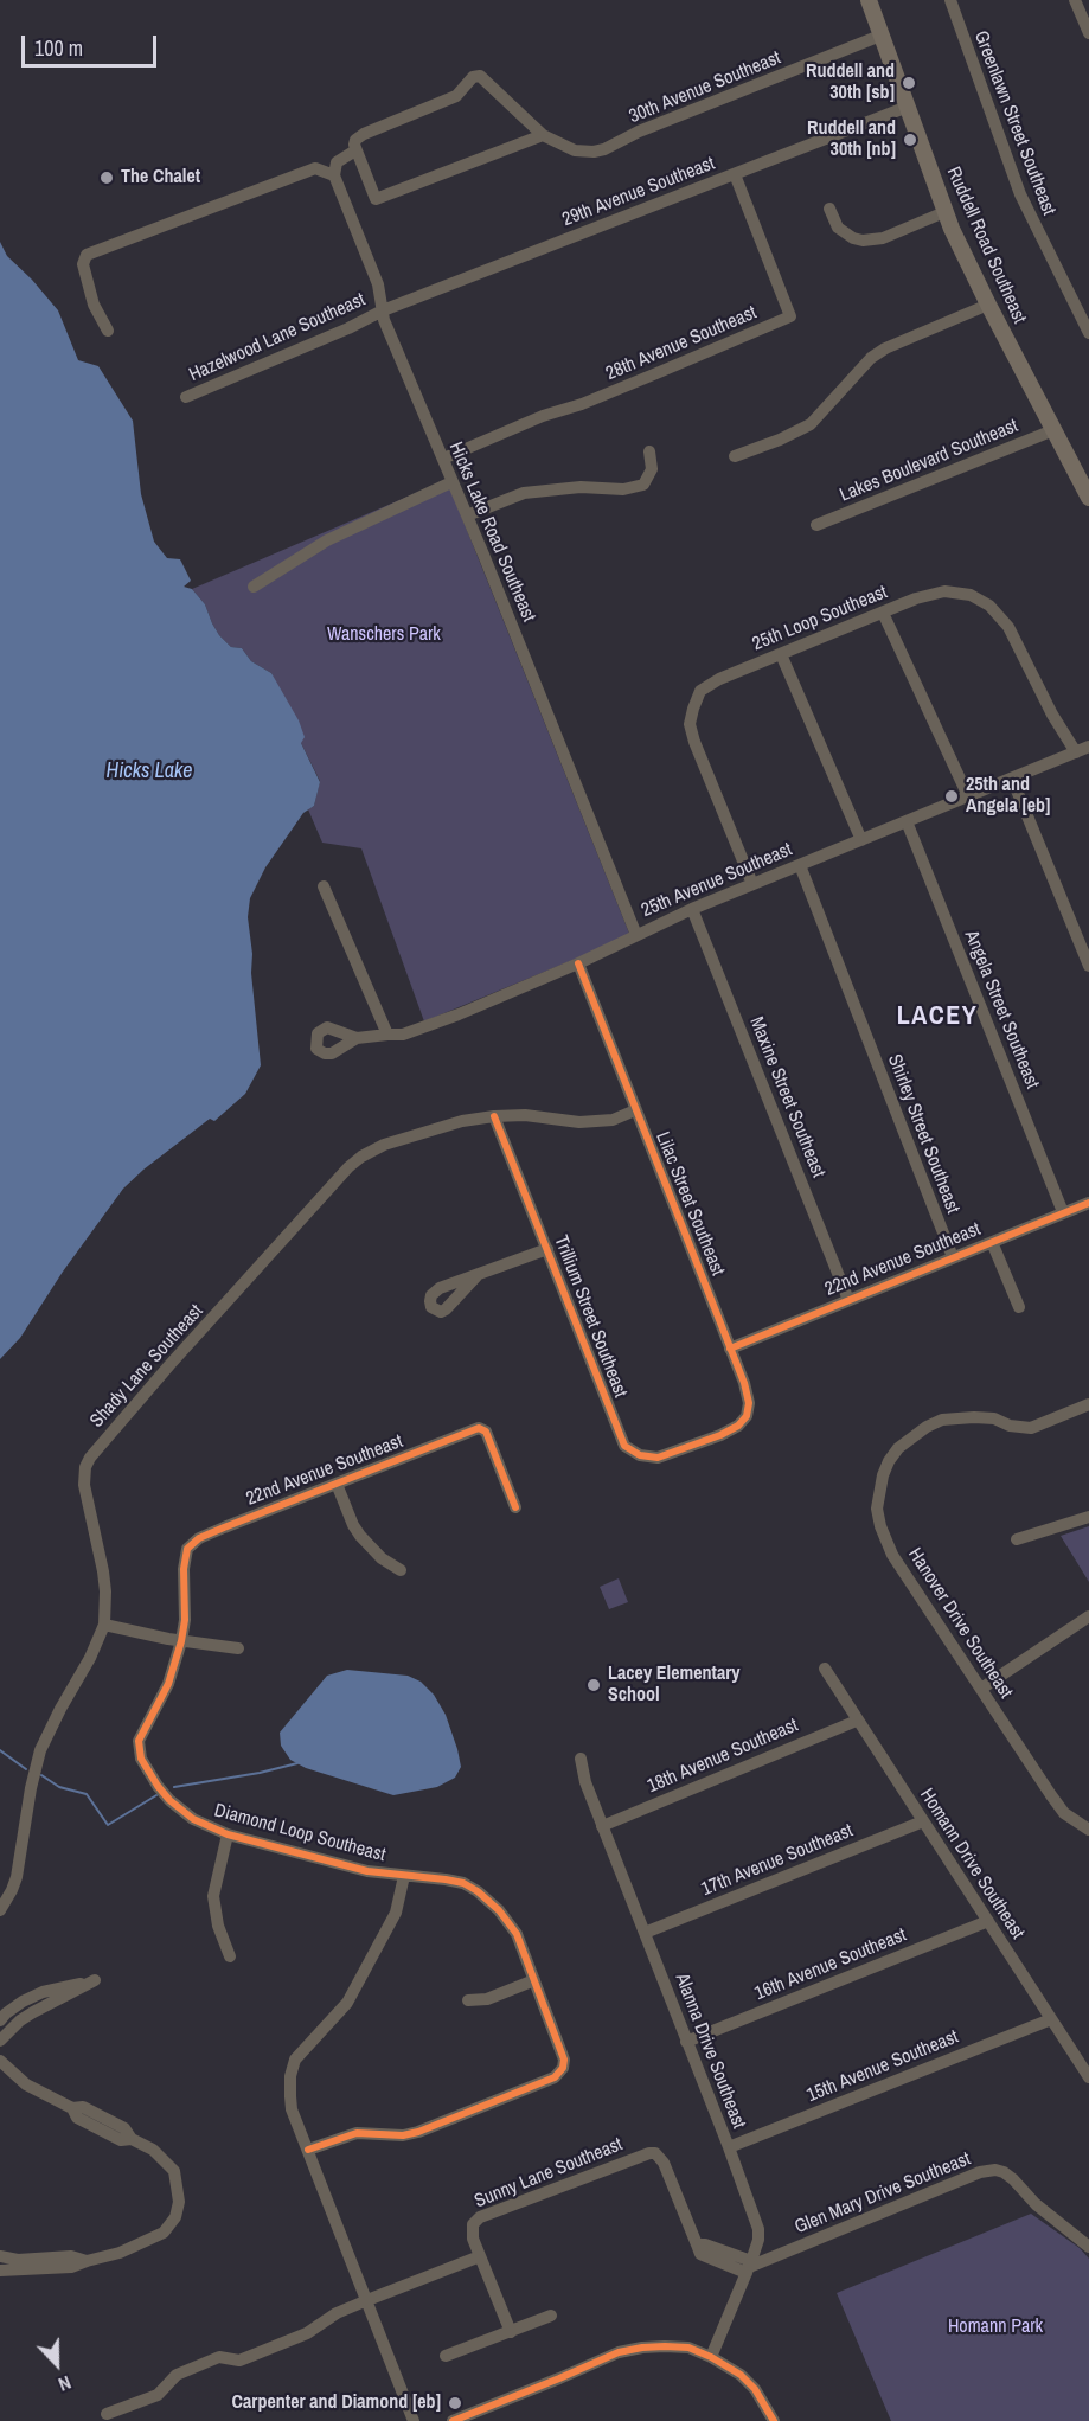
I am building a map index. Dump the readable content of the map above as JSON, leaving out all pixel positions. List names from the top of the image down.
{
  "streets": {
    "main road": ["Ruddell Road Southeast"],
    "street": [
      "30th Avenue Southeast",
      "Greenlawn Street Southeast",
      "29th Avenue Southeast",
      "Hazelwood Lane Southeast",
      "28th Avenue Southeast",
      "Lakes Boulevard Southeast",
      "Hicks Lake Road Southeast",
      "25th Loop Southeast",
      "25th Avenue Southeast",
      "Angela Street Southeast",
      "Maxine Street Southeast",
      "Shirley Street Southeast",
      "Lilac Street Southeast",
      "22nd Avenue Southeast",
      "Trillium Street Southeast",
      "Shady Lane Southeast",
      "Hanover Drive Southeast",
      "18th Avenue Southeast",
      "Diamond Loop Southeast",
      "17th Avenue Southeast",
      "Homann Drive Southeast",
      "16th Avenue Southeast",
      "Alanna Drive Southeast",
      "15th Avenue Southeast",
      "Sunny Lane Southeast",
      "Glen Mary Drive Southeast"
    ]
  },
  "crossings": [
    ["30th Avenue Southeast", "Ruddell Road Southeast"],
    ["29th Avenue Southeast", "Ruddell Road Southeast"],
    ["29th Avenue Southeast", "Hazelwood Lane Southeast"],
    ["29th Avenue Southeast", "28th Avenue Southeast"],
    ["29th Avenue Southeast", "Hicks Lake Road Southeast"],
    ["Ruddell Road Southeast", "Lakes Boulevard Southeast"],
    ["Hazelwood Lane Southeast", "Hicks Lake Road Southeast"],
    ["28th Avenue Southeast", "Hicks Lake Road Southeast"],
    ["Hicks Lake Road Southeast", "25th Avenue Southeast"],
    ["25th Loop Southeast", "25th Avenue Southeast"],
    ["25th Avenue Southeast", "Angela Street Southeast"],
    ["25th Avenue Southeast", "Maxine Street Southeast"],
    ["25th Avenue Southeast", "Shirley Street Southeast"],
    ["25th Avenue Southeast", "Lilac Street Southeast"],
    ["Angela Street Southeast", "22nd Avenue Southeast"],
    ["Maxine Street Southeast", "22nd Avenue Southeast"],
    ["Shirley Street Southeast", "22nd Avenue Southeast"],
    ["Lilac Street Southeast", "22nd Avenue Southeast"],
    ["Lilac Street Southeast", "Trillium Street Southeast"],
    ["Lilac Street Southeast", "Shady Lane Southeast"],
    ["22nd Avenue Southeast", "Diamond Loop Southeast"],
    ["Trillium Street Southeast", "Shady Lane Southeast"],
    ["18th Avenue Southeast", "Homann Drive Southeast"],
    ["18th Avenue Southeast", "Alanna Drive Southeast"],
    ["17th Avenue Southeast", "Homann Drive Southeast"],
    ["17th Avenue Southeast", "Alanna Drive Southeast"],
    ["Homann Drive Southeast", "16th Avenue Southeast"],
    ["Homann Drive Southeast", "15th Avenue Southeast"],
    ["16th Avenue Southeast", "Alanna Drive Southeast"],
    ["Alanna Drive Southeast", "15th Avenue Southeast"],
    ["Alanna Drive Southeast", "Sunny Lane Southeast"],
    ["Alanna Drive Southeast", "Glen Mary Drive Southeast"],
    ["Sunny Lane Southeast", "Glen Mary Drive Southeast"]
  ],
  "districts": ["LACEY"],
  "water": ["Hicks Lake"],
  "parks": ["Wanschers Park", "Homann Park"],
  "places": [
    "Ruddell and 30th [sb]",
    "Ruddell and 30th [nb]",
    "The Chalet",
    "25th and Angela [eb]",
    "Lacey Elementary School",
    "Carpenter and Diamond [eb]"
  ],
  "scale_bar": "100 m",
  "north": "bottom"
}
